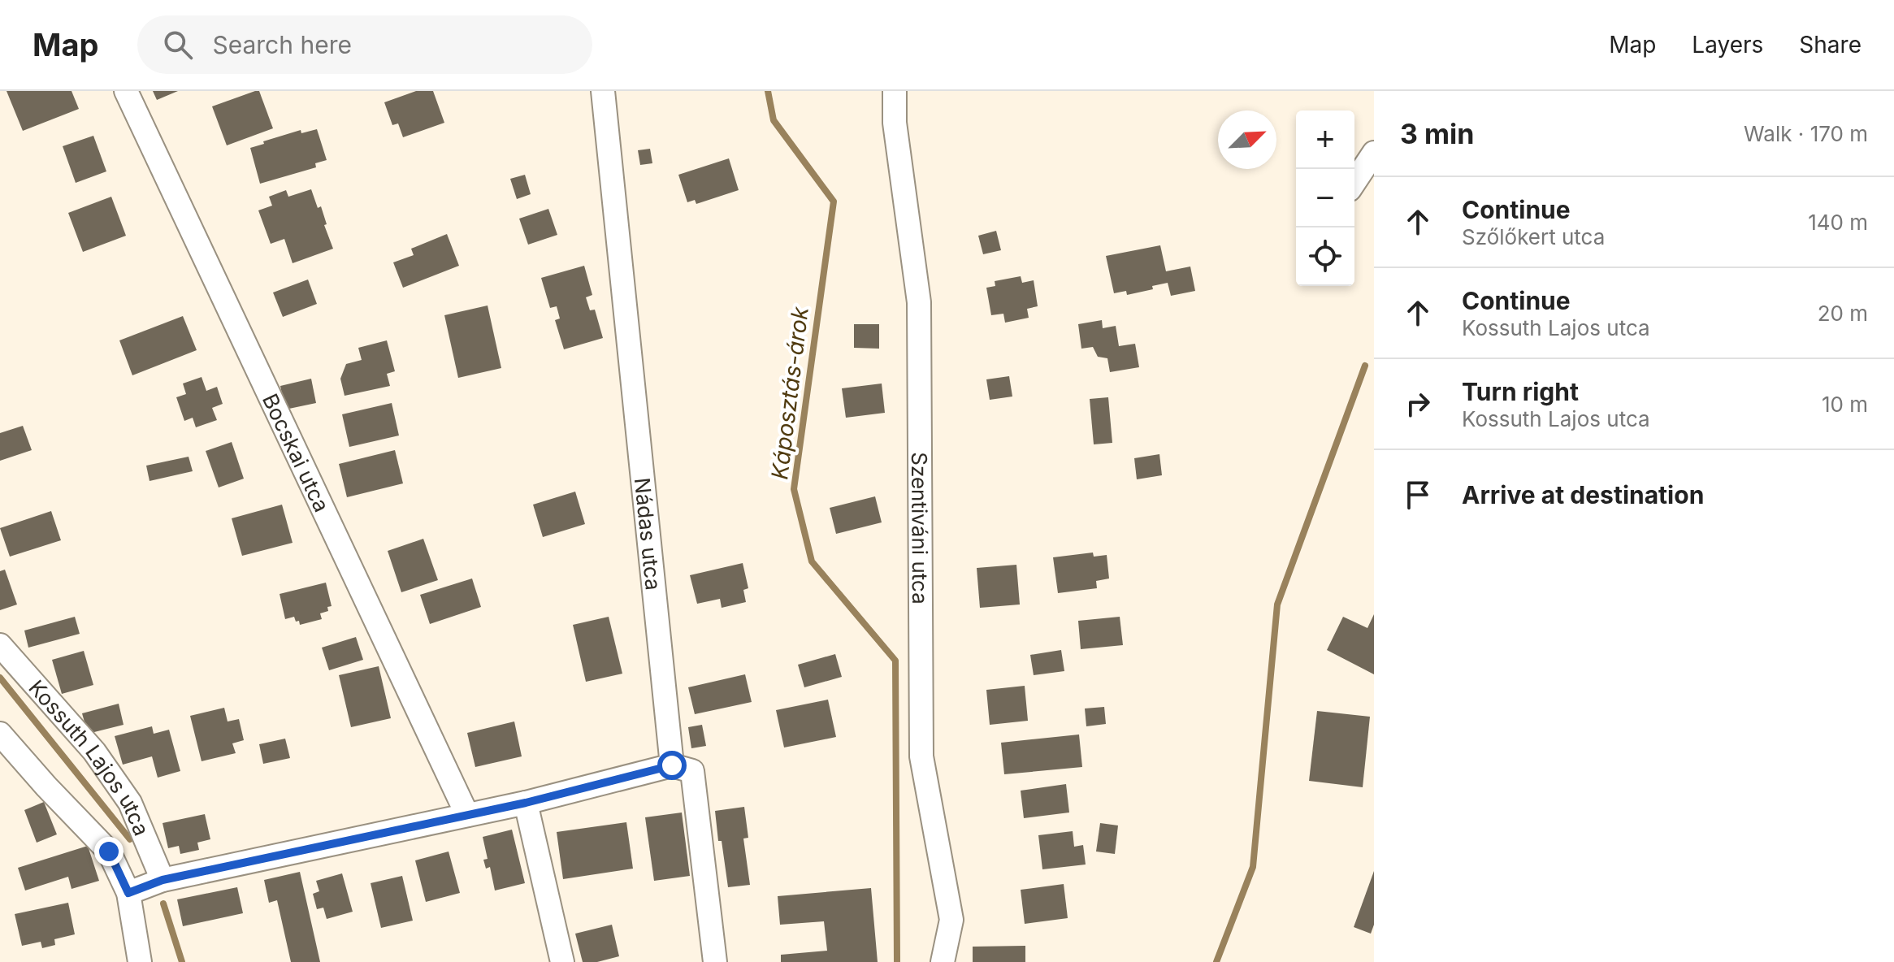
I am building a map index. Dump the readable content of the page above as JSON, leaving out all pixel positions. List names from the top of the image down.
{
  "streets": {
    "street": [
      "Bocskai utca",
      "Szentiváni utca",
      "Nádas utca",
      "Kossuth Lajos utca"
    ]
  },
  "water": ["Káposztás-árok"],
  "north": "top right",
  "page": {
    "header": "Map",
    "search": "Search here",
    "nav": ["Map", "Layers", "Share"],
    "heading": ["3 min", "Walk · 170 m"],
    "map_buttons": ["+", "−"],
    "list": [
      ["Continue", "Szőlőkert utca", "140 m"],
      ["Continue", "Kossuth Lajos utca", "20 m"],
      ["Turn right", "Kossuth Lajos utca", "10 m"],
      "Arrive at destination"
    ]
  }
}
